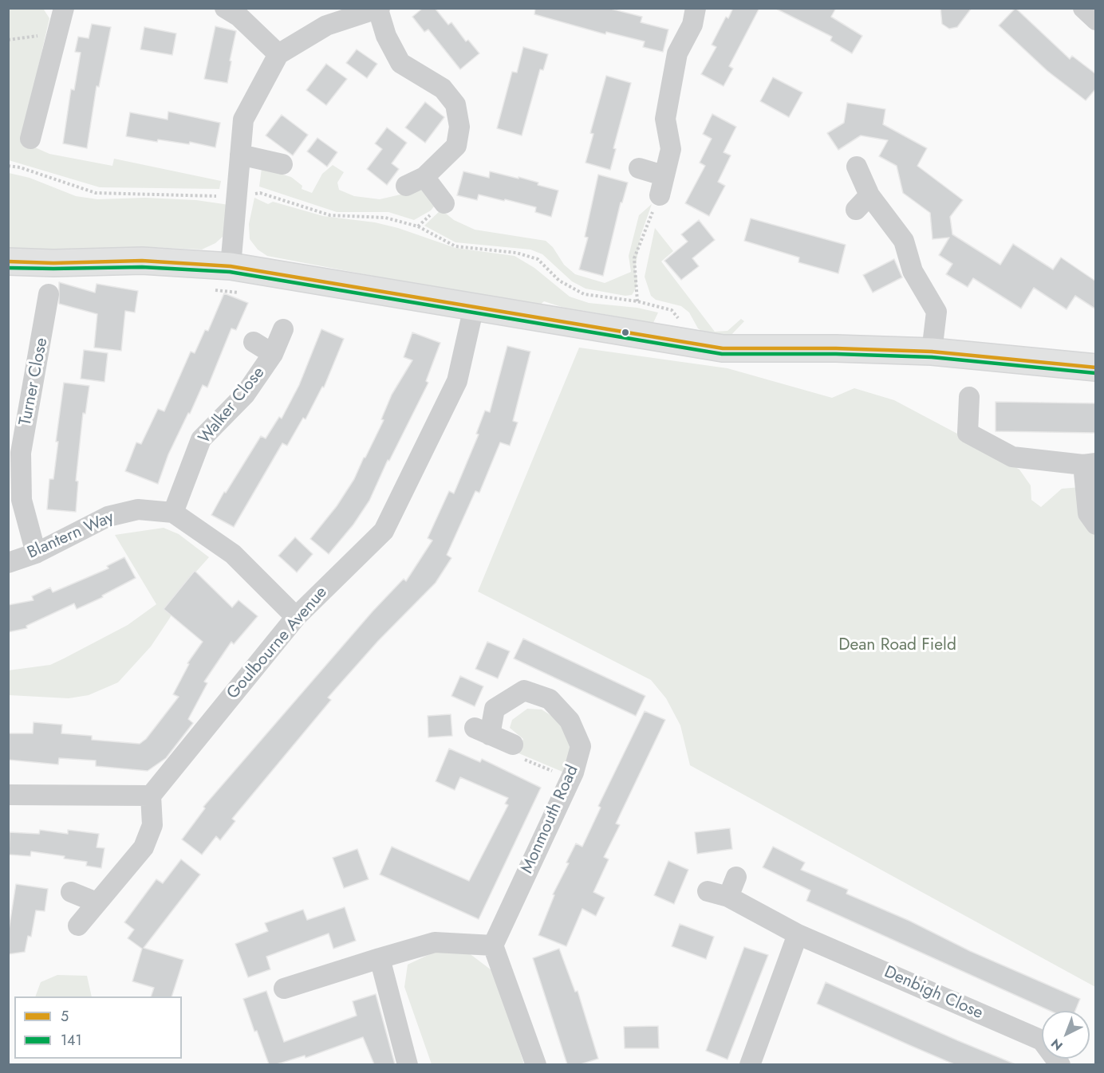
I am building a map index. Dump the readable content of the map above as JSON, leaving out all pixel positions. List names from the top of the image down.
{
  "streets": {
    "street": [
      "Turner Close",
      "Walker Close",
      "Blantern Way",
      "Goulbourne Avenue",
      "Monmouth Road",
      "Denbigh Close"
    ]
  },
  "crossings": [
    ["Turner Close", "Blantern Way"],
    ["Walker Close", "Blantern Way"],
    ["Blantern Way", "Goulbourne Avenue"]
  ],
  "parks": ["Dean Road Field"],
  "lines": ["transit line 5", "transit line 141"],
  "legend": ["5", "141"],
  "north": "bottom left"
}
